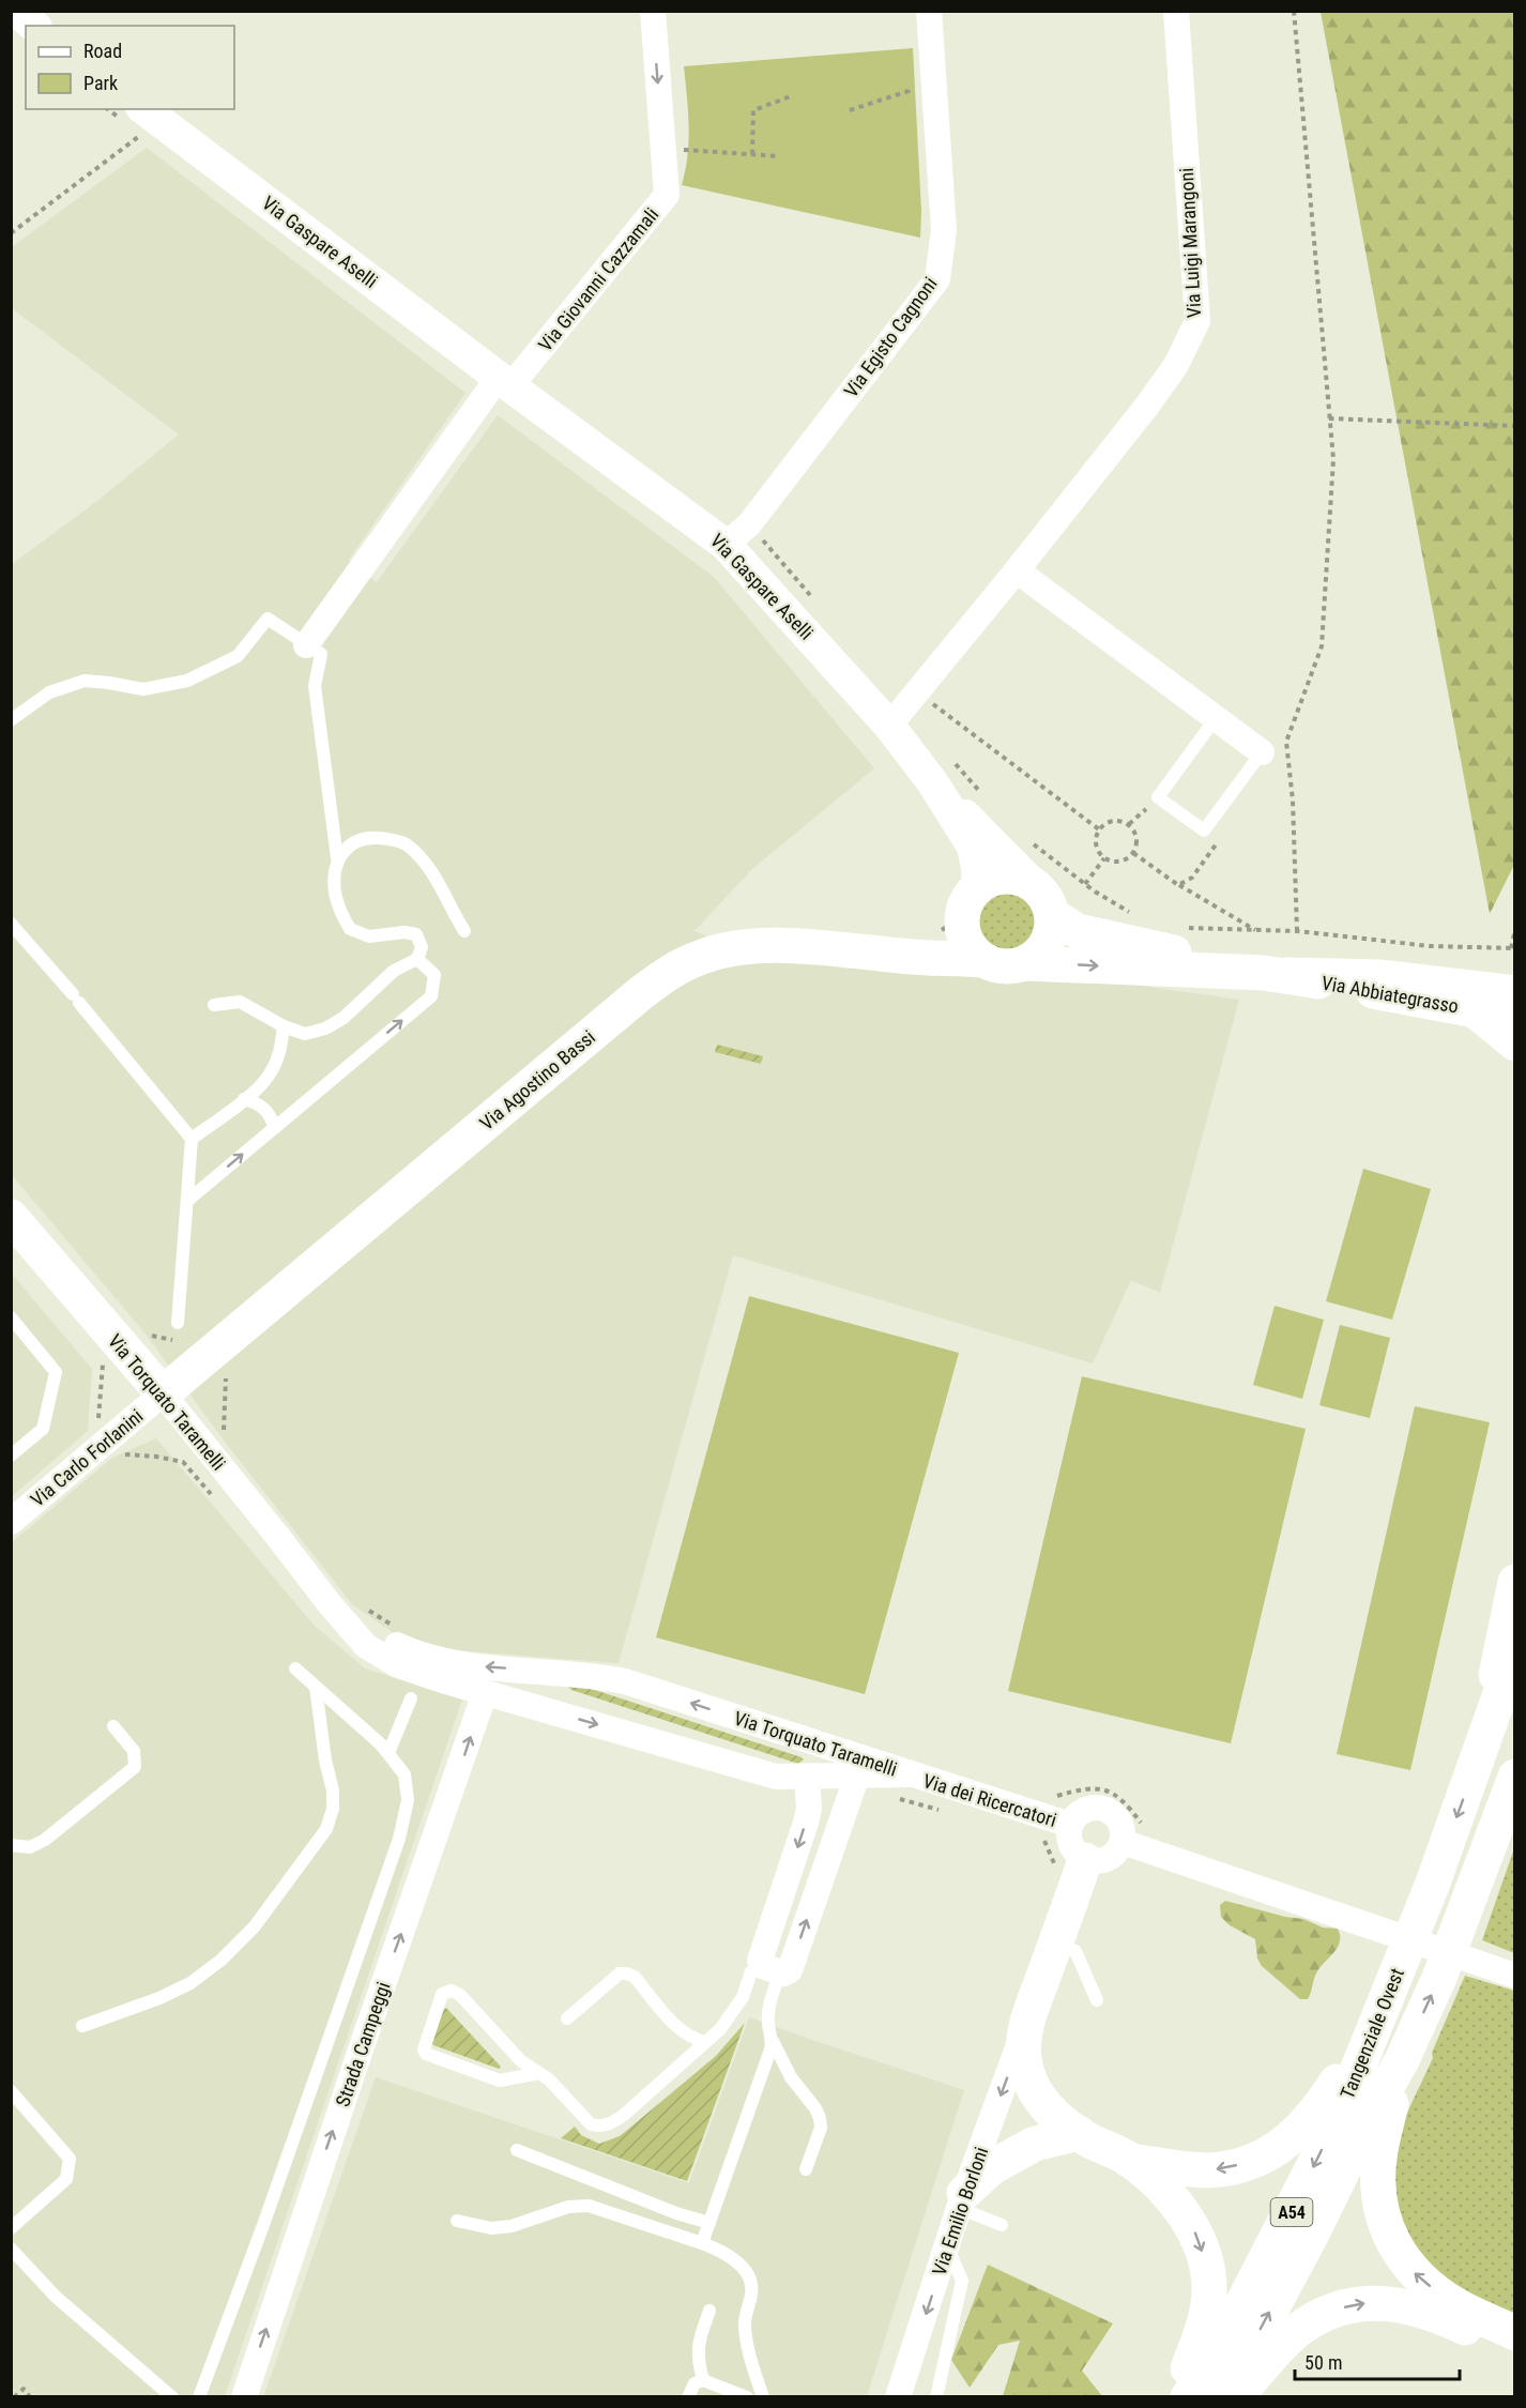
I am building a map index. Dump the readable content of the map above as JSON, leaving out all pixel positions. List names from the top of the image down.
{
  "streets": {
    "main road": [
      "Via Abbiategrasso",
      "Via Agostino Bassi",
      "Via Torquato Taramelli",
      "Tangenziale Ovest",
      "A54"
    ],
    "street": [
      "Via Gaspare Aselli",
      "Via Luigi Marangoni",
      "Via Giovanni Cazzamali",
      "Via Egisto Cagnoni",
      "Via Carlo Forlanini",
      "Via dei Ricercatori",
      "Strada Campeggi",
      "Via Emilio Borloni"
    ]
  },
  "crossings": [
    ["Via Gaspare Aselli", "Via Luigi Marangoni"],
    ["Via Gaspare Aselli", "Via Giovanni Cazzamali"],
    ["Via Gaspare Aselli", "Via Egisto Cagnoni"],
    ["Via Gaspare Aselli", "Via Abbiategrasso"],
    ["Via Gaspare Aselli", "Via Agostino Bassi"],
    ["Via Abbiategrasso", "Via Agostino Bassi"],
    ["Via Agostino Bassi", "Via Torquato Taramelli"],
    ["Via Agostino Bassi", "Via Carlo Forlanini"],
    ["Via Torquato Taramelli", "Via Carlo Forlanini"],
    ["Via Torquato Taramelli", "Via dei Ricercatori"],
    ["Via Torquato Taramelli", "Strada Campeggi"]
  ],
  "one_way": ["Via Giovanni Cazzamali", "Strada Campeggi", "Via Emilio Borloni"],
  "legend": ["Road", "Park"],
  "scale_bar": "50 m"
}
